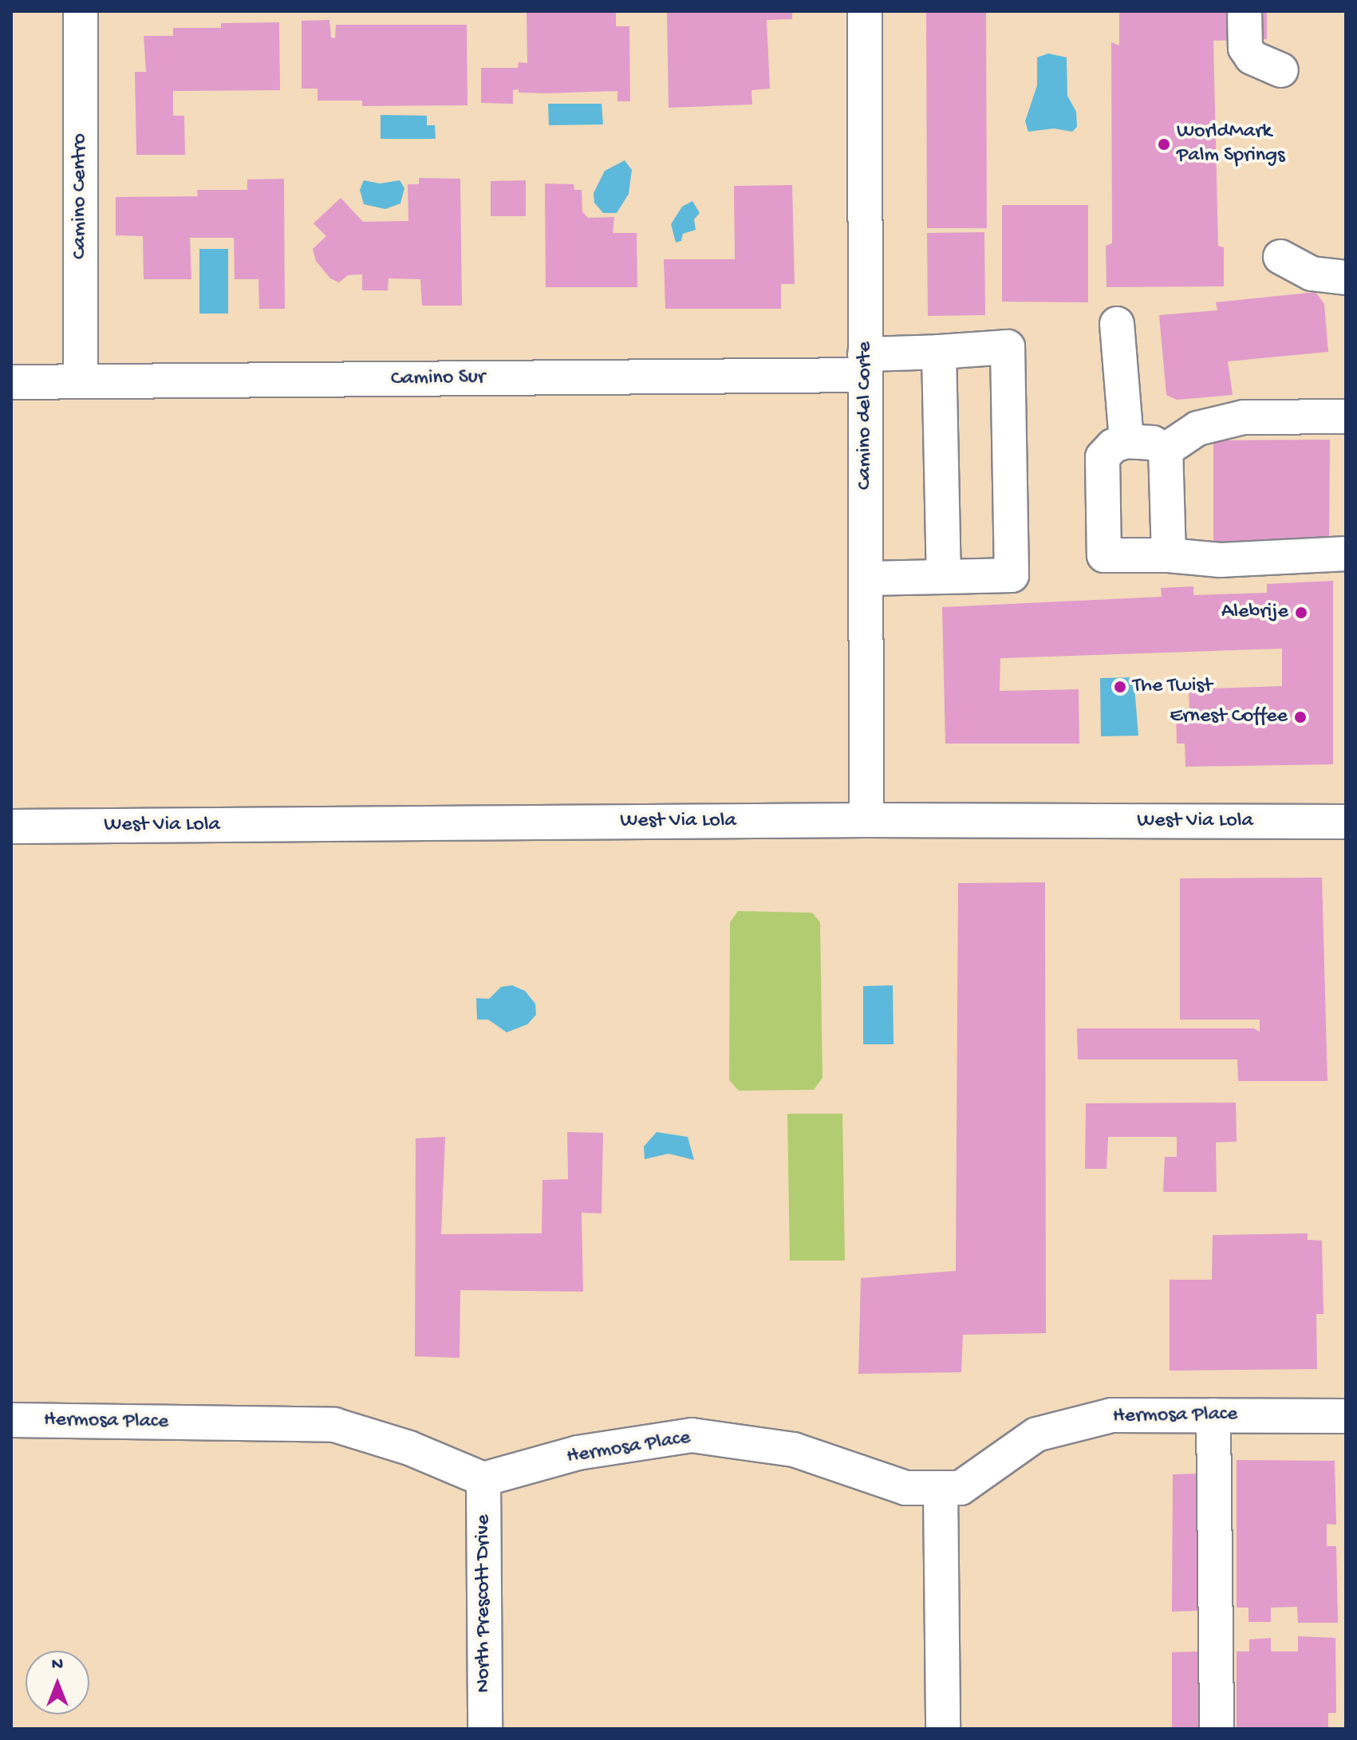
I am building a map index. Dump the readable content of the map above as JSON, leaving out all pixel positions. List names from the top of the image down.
{
  "streets": {
    "street": [
      "Camino Centro",
      "Camino Sur",
      "Camino del Corte",
      "West Via Lola",
      "Hermosa Place",
      "North Prescott Drive"
    ]
  },
  "crossings": [
    ["Camino Centro", "Camino Sur"],
    ["Camino Sur", "Camino del Corte"],
    ["Camino del Corte", "West Via Lola"],
    ["Hermosa Place", "North Prescott Drive"]
  ],
  "places": [
    "WorldMark Palm Springs",
    "Alebrije",
    "The Twist",
    "Ernest Coffee"
  ],
  "north": "top"
}
